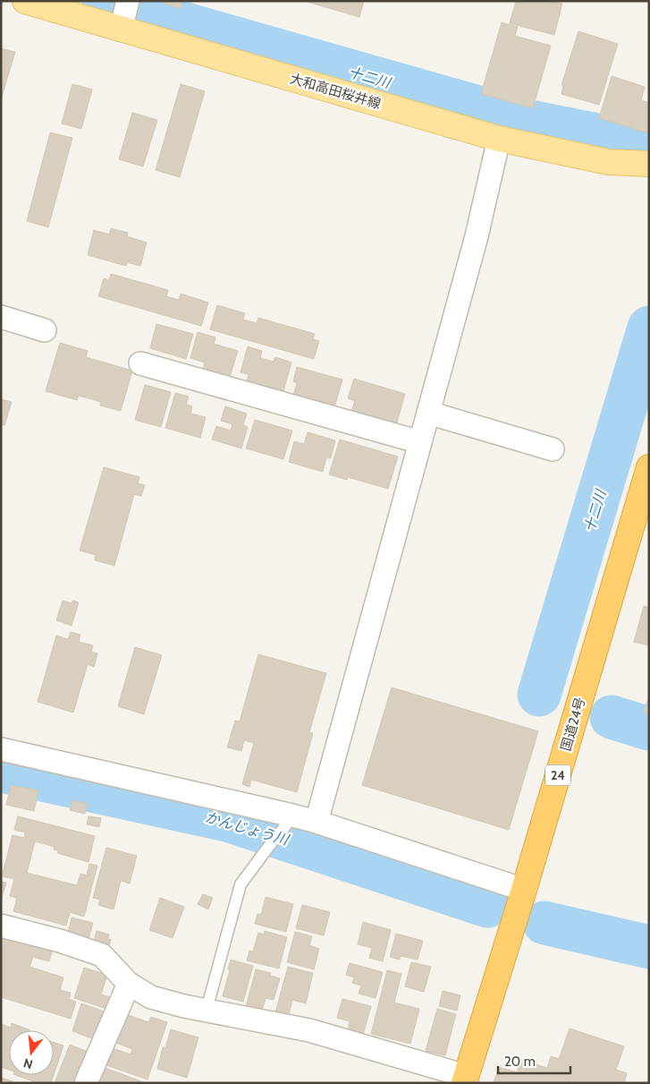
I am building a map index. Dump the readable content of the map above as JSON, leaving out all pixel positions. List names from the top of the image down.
{
  "streets": {
    "highway": ["国道24号", "24"],
    "main road": ["大和高田桜井線"]
  },
  "water": ["十二川", "かんじょう川"],
  "scale_bar": "20 m",
  "north": "bottom"
}
